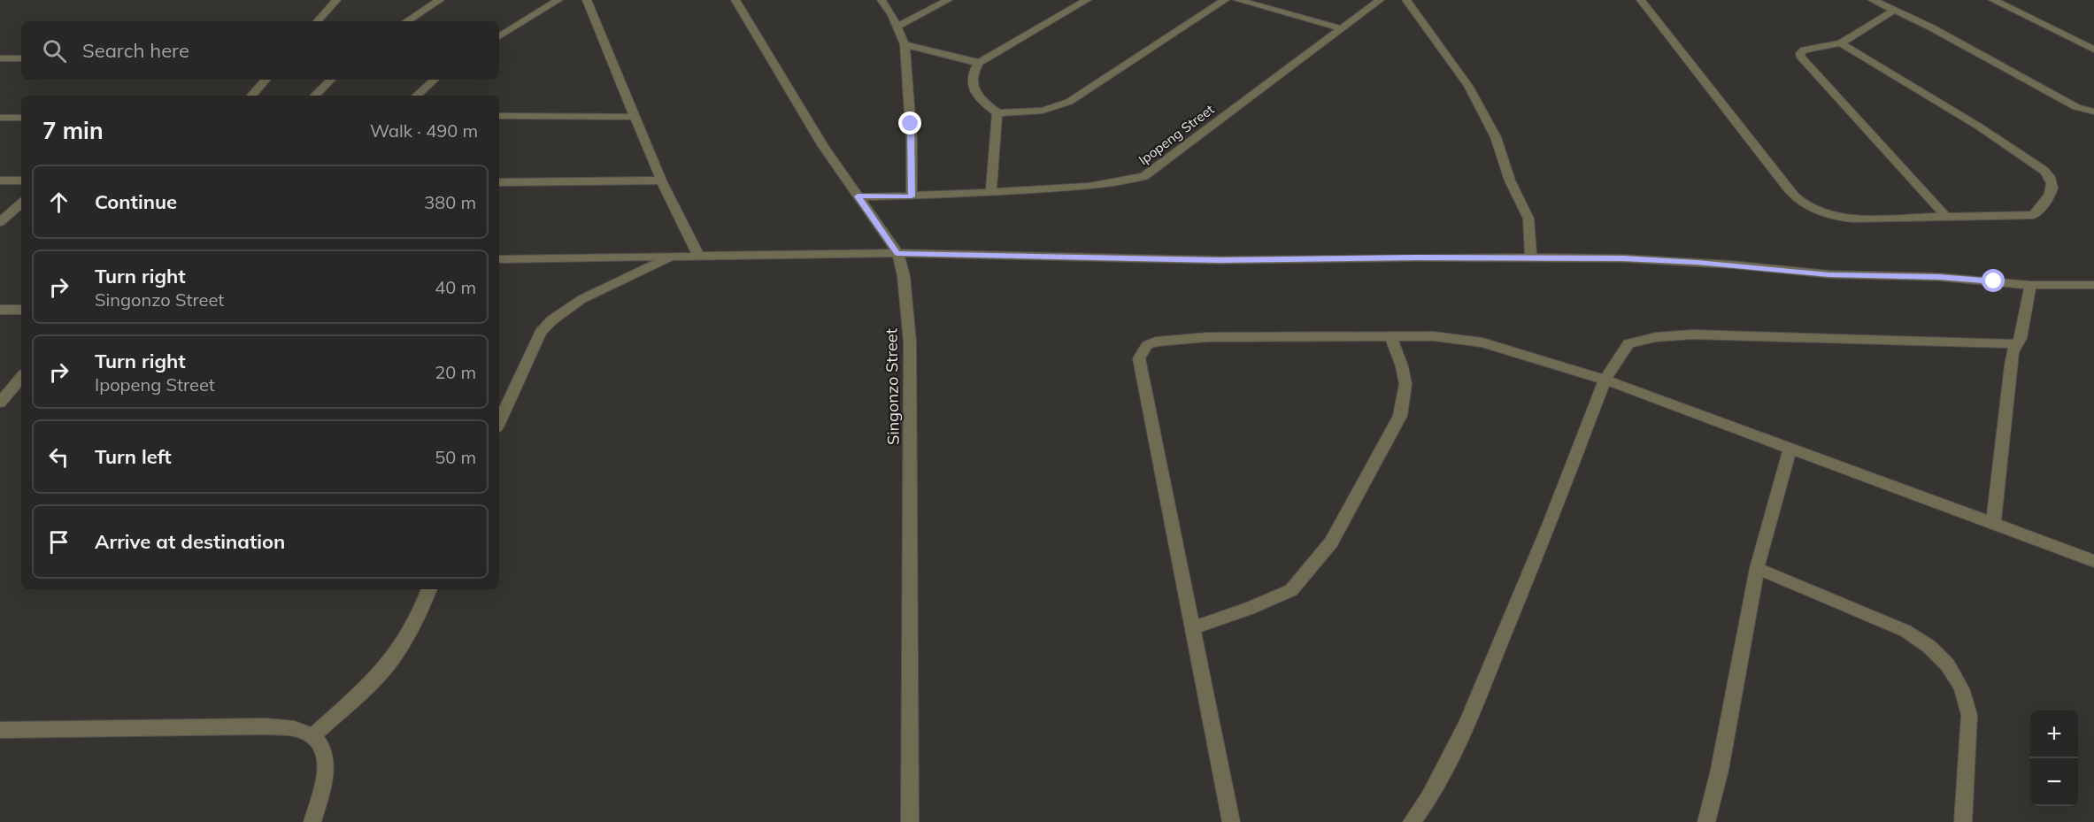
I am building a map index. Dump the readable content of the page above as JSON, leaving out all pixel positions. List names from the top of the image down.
{
  "streets": {
    "street": ["Ipopeng Street", "Singonzo Street"]
  },
  "crossings": [
    ["Ipopeng Street", "Singonzo Street"]
  ],
  "page": {
    "search": "Search here",
    "heading": ["7 min", "Walk · 490 m"],
    "list": [
      ["Continue", "380 m"],
      ["Turn right", "Singonzo Street", "40 m"],
      ["Turn right", "Ipopeng Street", "20 m"],
      ["Turn left", "50 m"],
      "Arrive at destination"
    ],
    "map_buttons": ["+", "−"]
  }
}
